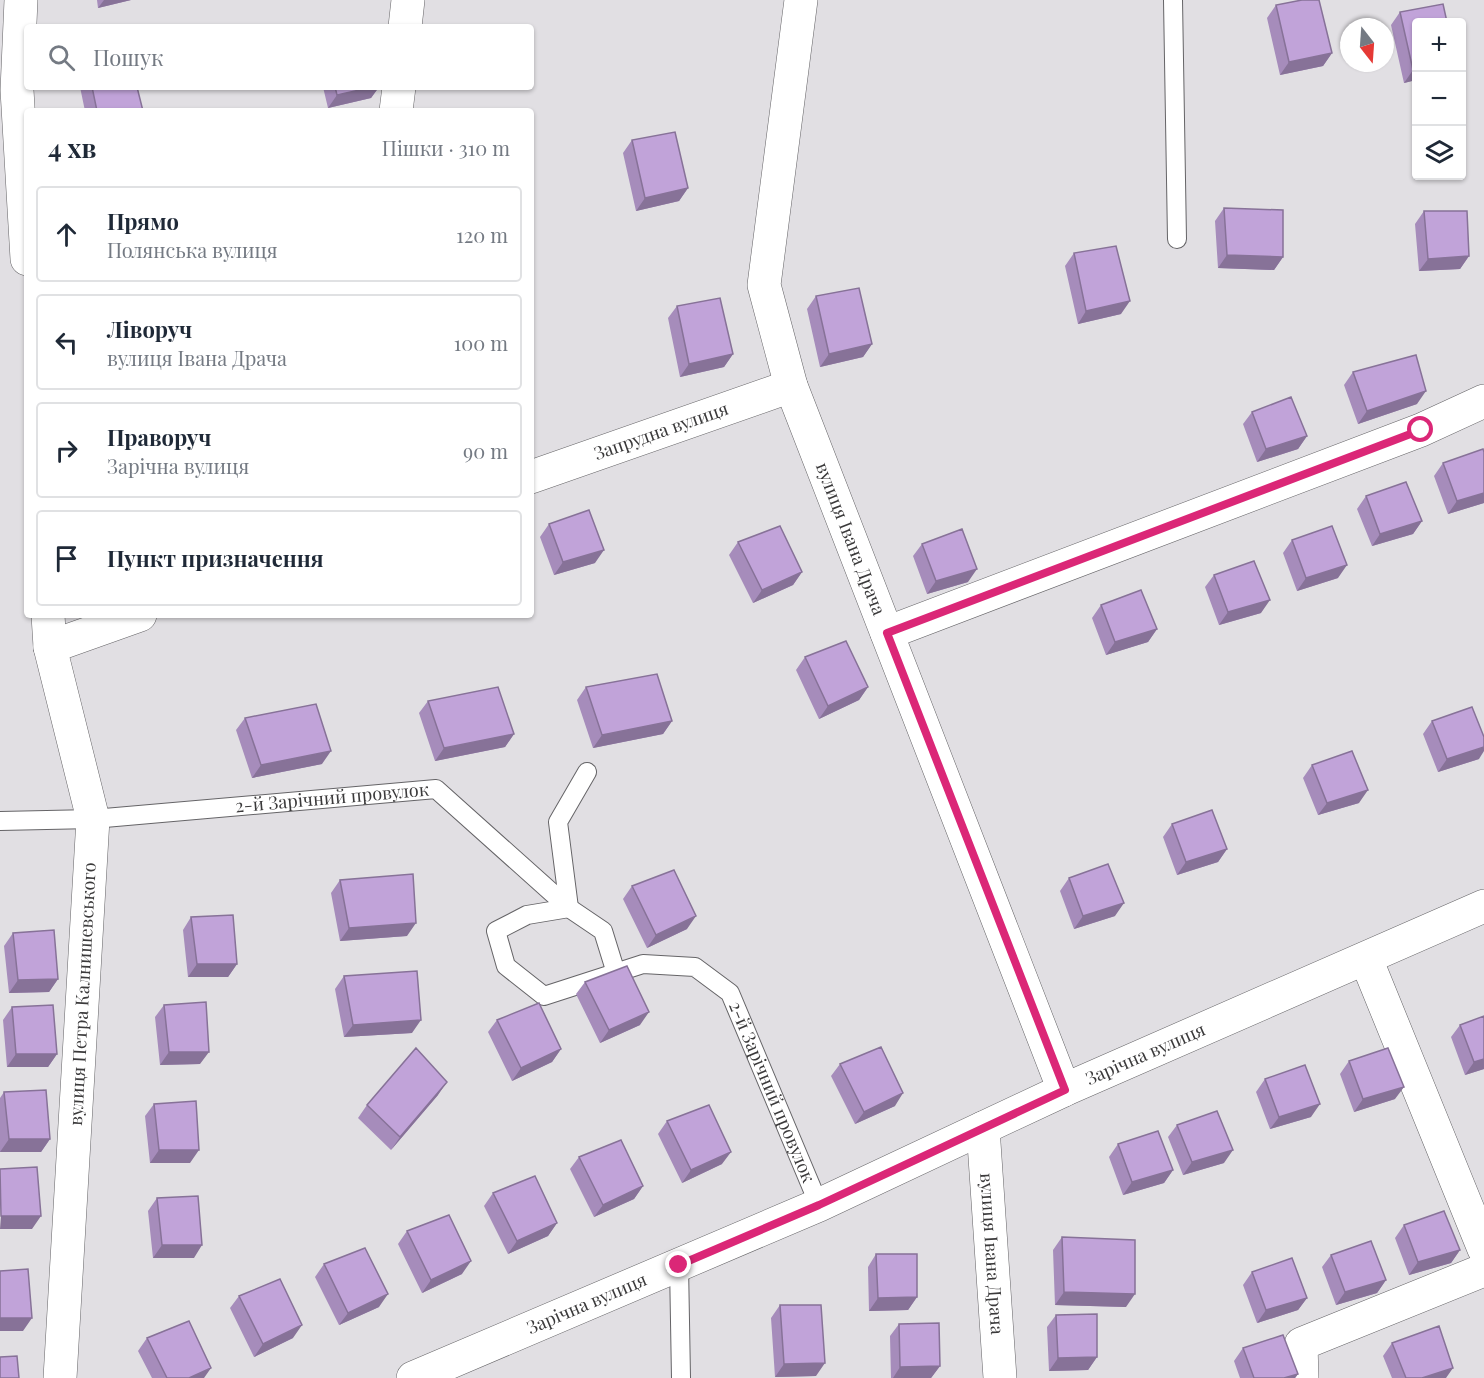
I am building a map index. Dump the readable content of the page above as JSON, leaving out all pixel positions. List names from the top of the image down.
{
  "streets": {
    "street": [
      "Запрудна вулиця",
      "вулиця Івана Драча",
      "вулиця Петра Калнишевського",
      "Зарічна вулиця"
    ],
    "lane": ["2-й Зарічний провулок"]
  },
  "crossings": [
    ["Запрудна вулиця", "вулиця Івана Драча"],
    ["вулиця Івана Драча", "Зарічна вулиця"],
    ["2-й Зарічний провулок", "вулиця Петра Калнишевського"],
    ["2-й Зарічний провулок", "Зарічна вулиця"]
  ],
  "north": "bottom",
  "page": {
    "map_buttons": ["+", "−"],
    "search": "Пошук",
    "heading": ["4 хв", "Пішки · 310 m"],
    "list": [
      ["Прямо", "Полянська вулиця", "120 m"],
      ["Ліворуч", "вулиця Івана Драча", "100 m"],
      ["Праворуч", "Зарічна вулиця", "90 m"],
      "Пункт призначення"
    ]
  }
}
